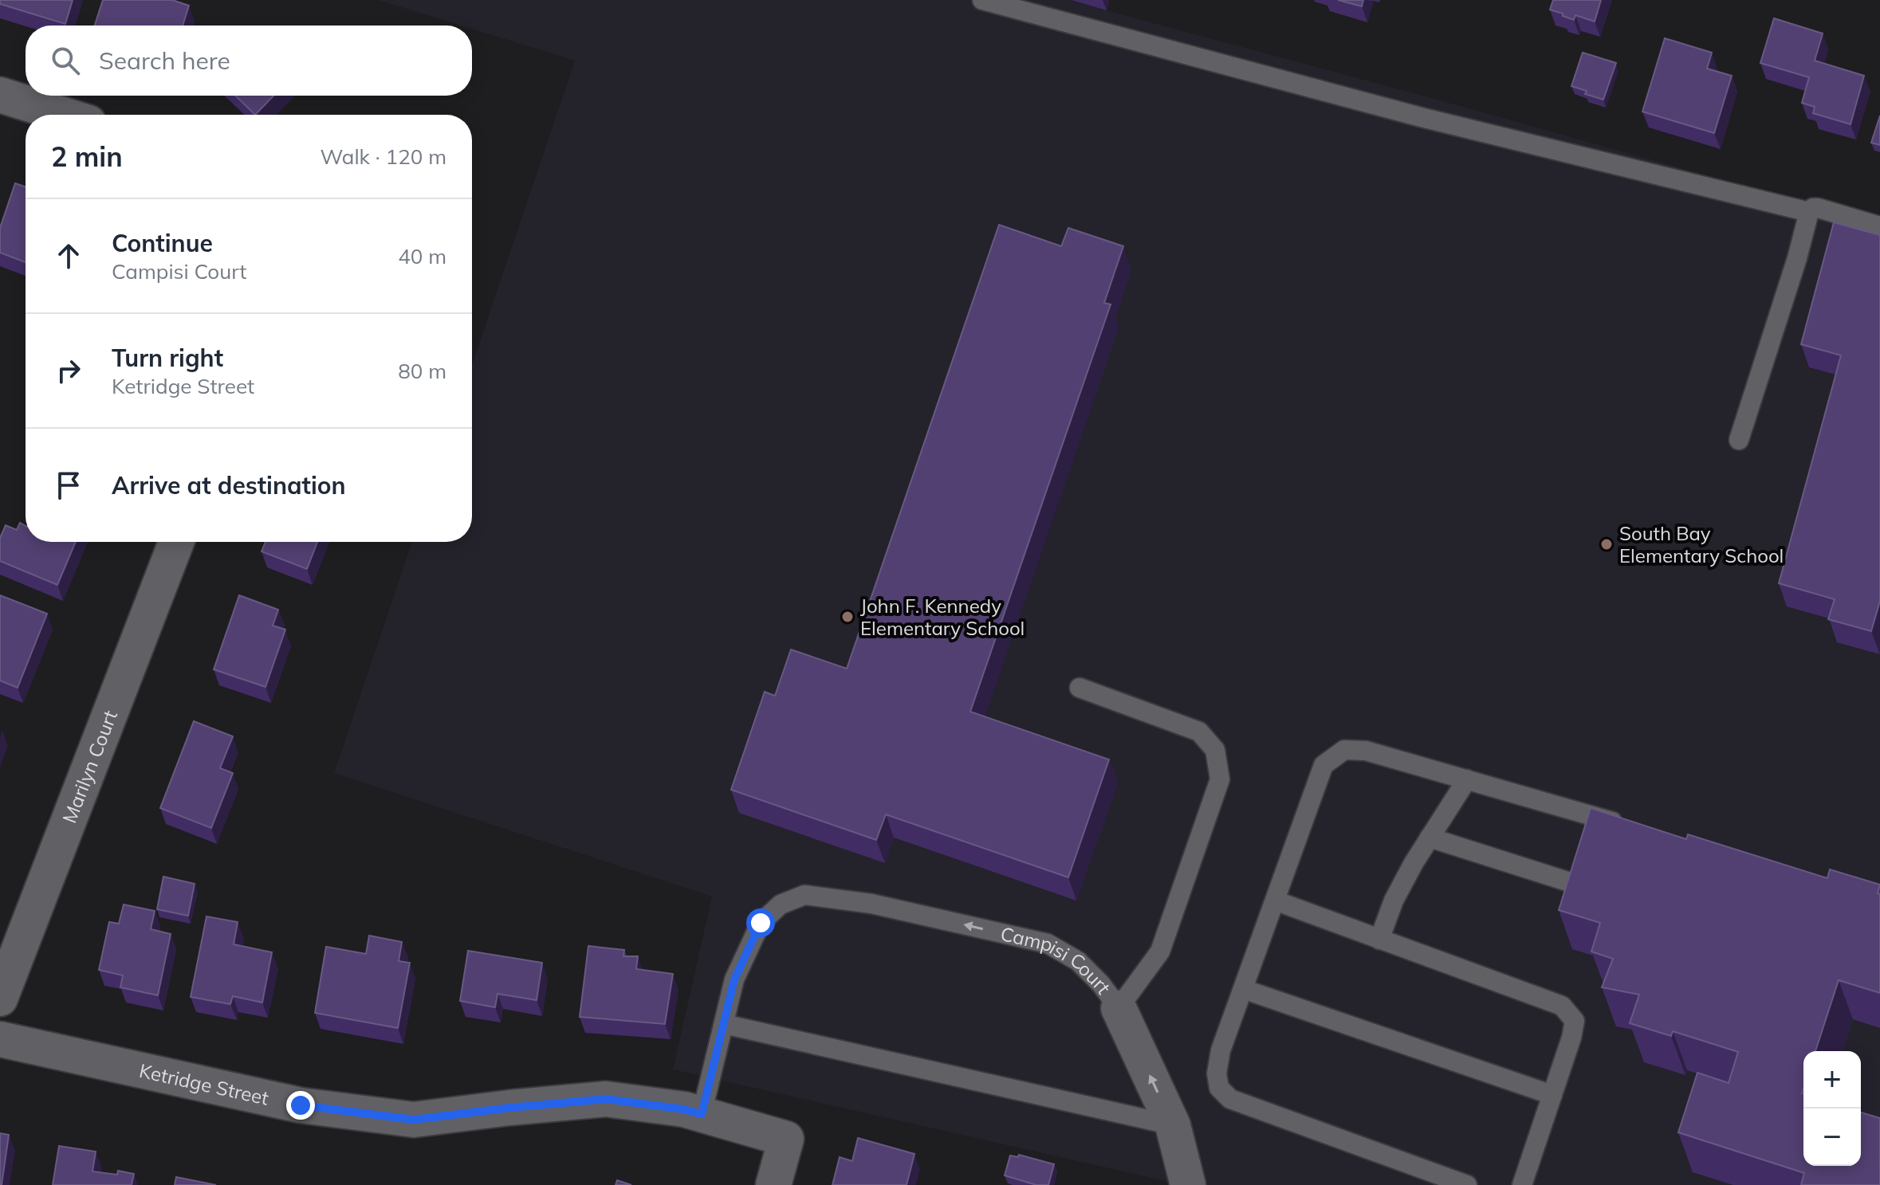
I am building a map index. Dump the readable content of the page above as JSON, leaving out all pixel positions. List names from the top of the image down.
{
  "streets": {
    "street": ["Marilyn Court", "Ketridge Street"],
    "lane": ["Campisi Court"]
  },
  "crossings": [
    ["Campisi Court", "Ketridge Street"]
  ],
  "places": ["South Bay Elementary School", "John F. Kennedy Elementary School"],
  "page": {
    "search": "Search here",
    "heading": ["2 min", "Walk · 120 m"],
    "list": [
      ["Continue", "Campisi Court", "40 m"],
      ["Turn right", "Ketridge Street", "80 m"],
      "Arrive at destination"
    ],
    "map_buttons": ["+", "−"]
  }
}
